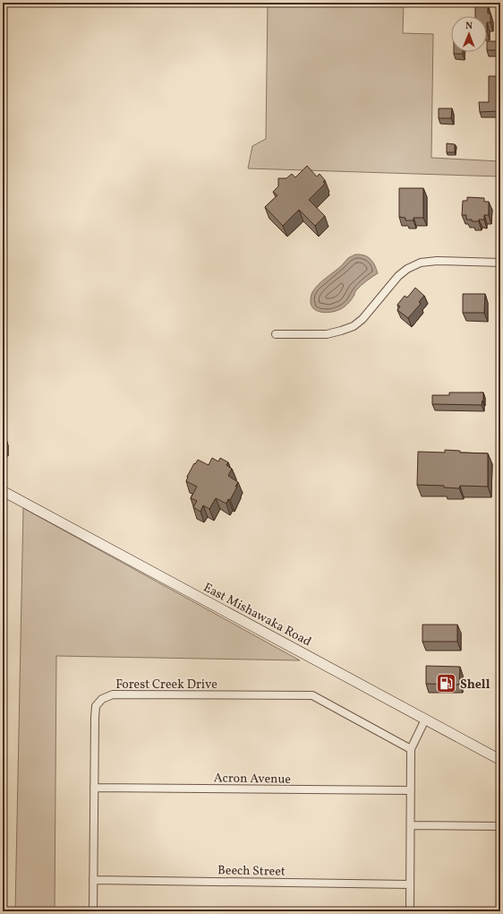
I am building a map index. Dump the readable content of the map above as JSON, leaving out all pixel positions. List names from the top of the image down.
{
  "streets": {
    "main road": ["East Mishawaka Road"],
    "street": ["Forest Creek Drive", "Acron Avenue", "Beech Street"]
  },
  "crossings": [
    ["Forest Creek Drive", "Acron Avenue"],
    ["Forest Creek Drive", "Beech Street"]
  ],
  "places": {
    "fuel station": ["Shell"]
  },
  "north": "top"
}
